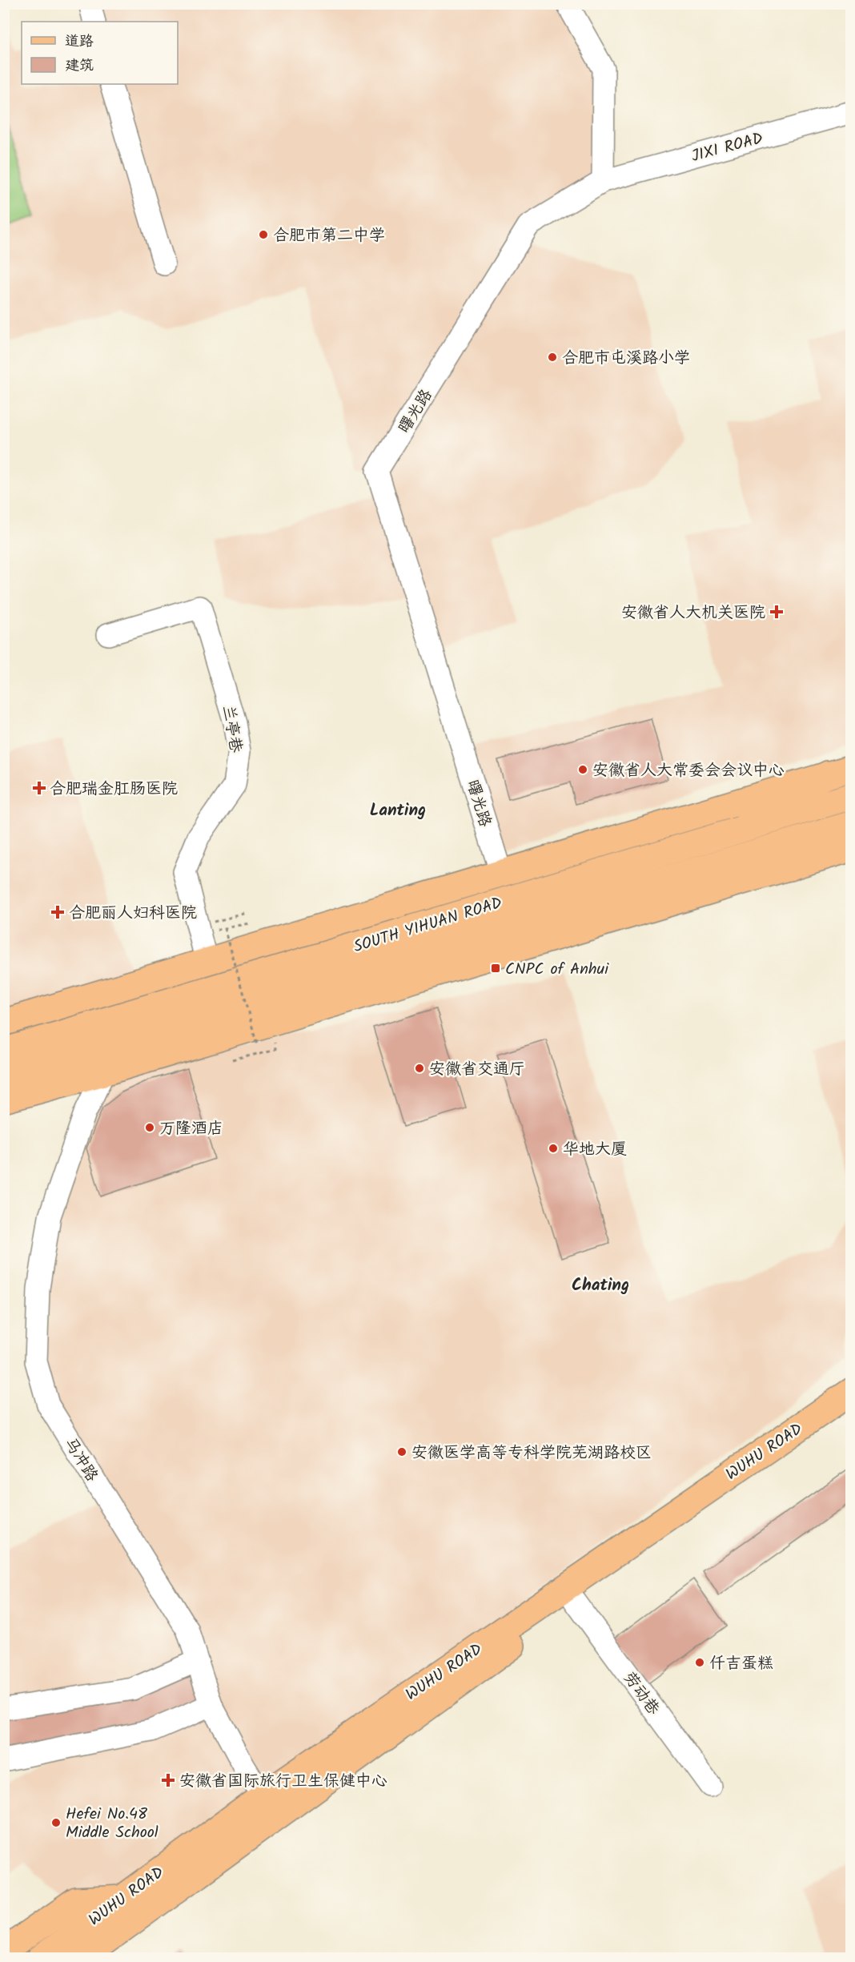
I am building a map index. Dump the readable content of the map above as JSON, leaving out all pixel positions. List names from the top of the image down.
{
  "streets": {
    "main road": ["SOUTH YIHUAN ROAD", "WUHU ROAD"],
    "street": [
      "JIXI ROAD",
      "曙光路",
      "兰亭巷",
      "马冲路",
      "劳动巷"
    ]
  },
  "crossings": [
    ["JIXI ROAD", "曙光路"],
    ["WUHU ROAD", "马冲路"],
    ["WUHU ROAD", "劳动巷"]
  ],
  "districts": ["Lanting", "Chating"],
  "places": {
    "other": [
      "合肥市第二中学",
      "合肥市屯溪路小学",
      "安徽省人大常委会会议中心",
      "安徽省交通厅",
      "万隆酒店",
      "华地大厦",
      "安徽医学高等专科学院芜湖路校区",
      "仟吉蛋糕",
      "Hefei No.48 Middle School"
    ],
    "health": [
      "安徽省人大机关医院",
      "合肥瑞金肛肠医院",
      "合肥丽人妇科医院",
      "安徽省国际旅行卫生保健中心"
    ],
    "transit": ["CNPC of Anhui"]
  },
  "legend": ["道路", "建筑"]
}
